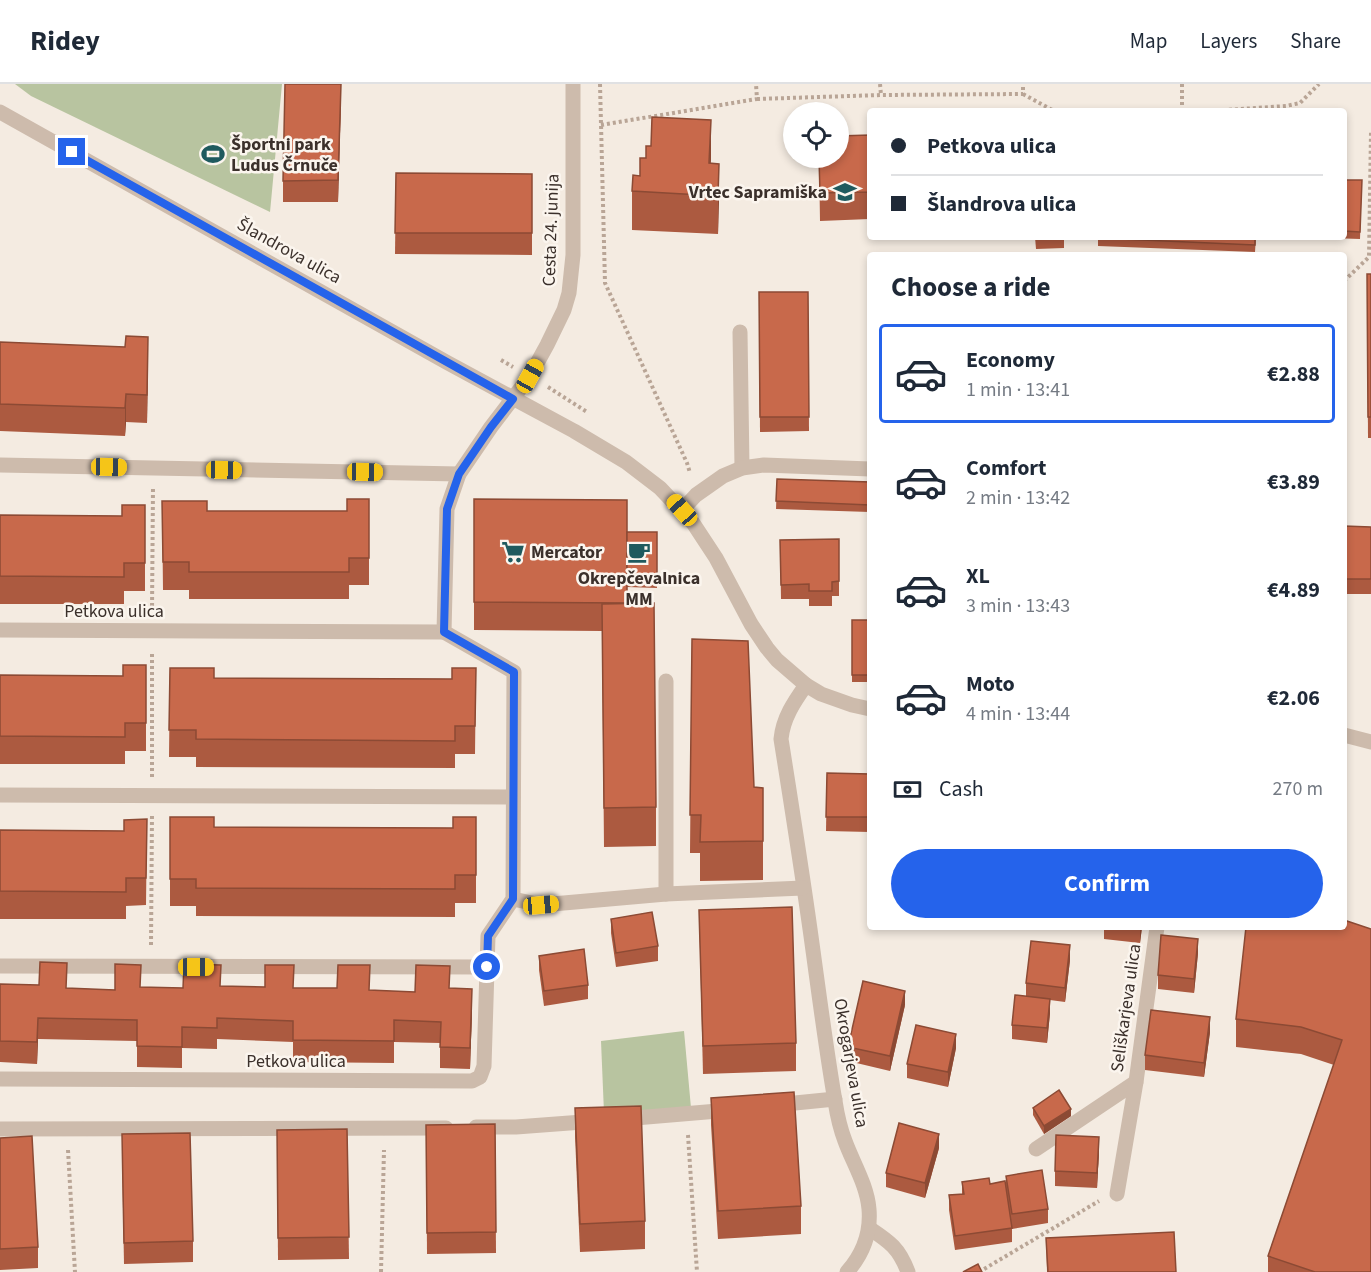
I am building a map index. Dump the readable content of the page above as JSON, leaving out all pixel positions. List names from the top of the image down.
{
  "streets": {
    "street": [
      "Cesta 24. junija",
      "Šlandrova ulica",
      "Petkova ulica",
      "Seliškarjeva ulica",
      "Okrogarjeva ulica"
    ]
  },
  "crossings": [
    ["Cesta 24. junija", "Šlandrova ulica"]
  ],
  "places": {
    "sports": ["Športni park Ludus Črnuče"],
    "school or university": ["Vrtec Sapramiška"],
    "supermarket": ["Mercator"],
    "cafe": ["Okrepčevalnica MM"]
  },
  "page": {
    "header": "Ridey",
    "nav": ["Map", "Layers", "Share"],
    "banner": ["Petkova ulica", "Šlandrova ulica"],
    "heading": "Choose a ride",
    "list": [
      {
        "name": "Economy",
        "note": "1 min · 13:41",
        "value": "€2.88"
      },
      {
        "name": "Comfort",
        "note": "2 min · 13:42",
        "value": "€3.89"
      },
      {
        "name": "XL",
        "note": "3 min · 13:43",
        "value": "€4.89"
      },
      {
        "name": "Moto",
        "note": "4 min · 13:44",
        "value": "€2.06"
      }
    ],
    "pay": ["Cash", "270 m"],
    "buttons": "Confirm"
  }
}
